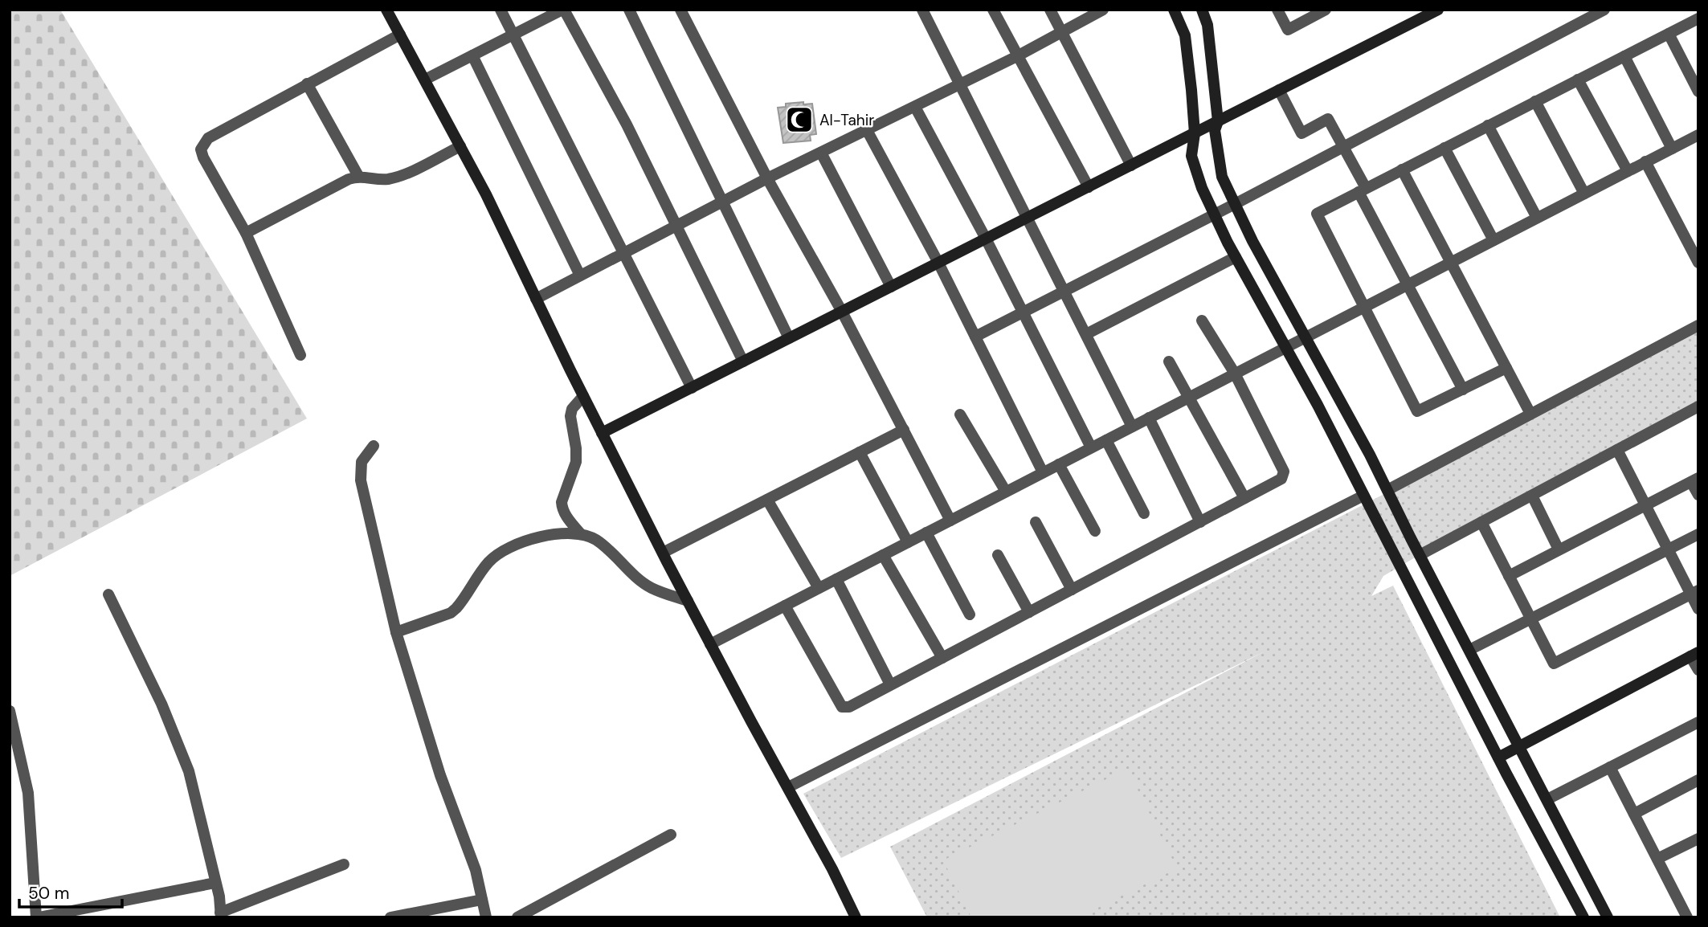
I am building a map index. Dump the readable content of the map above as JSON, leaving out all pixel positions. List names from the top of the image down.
{
  "places": {
    "mosque": ["Al-Tahir"]
  },
  "scale_bar": "50 m"
}
